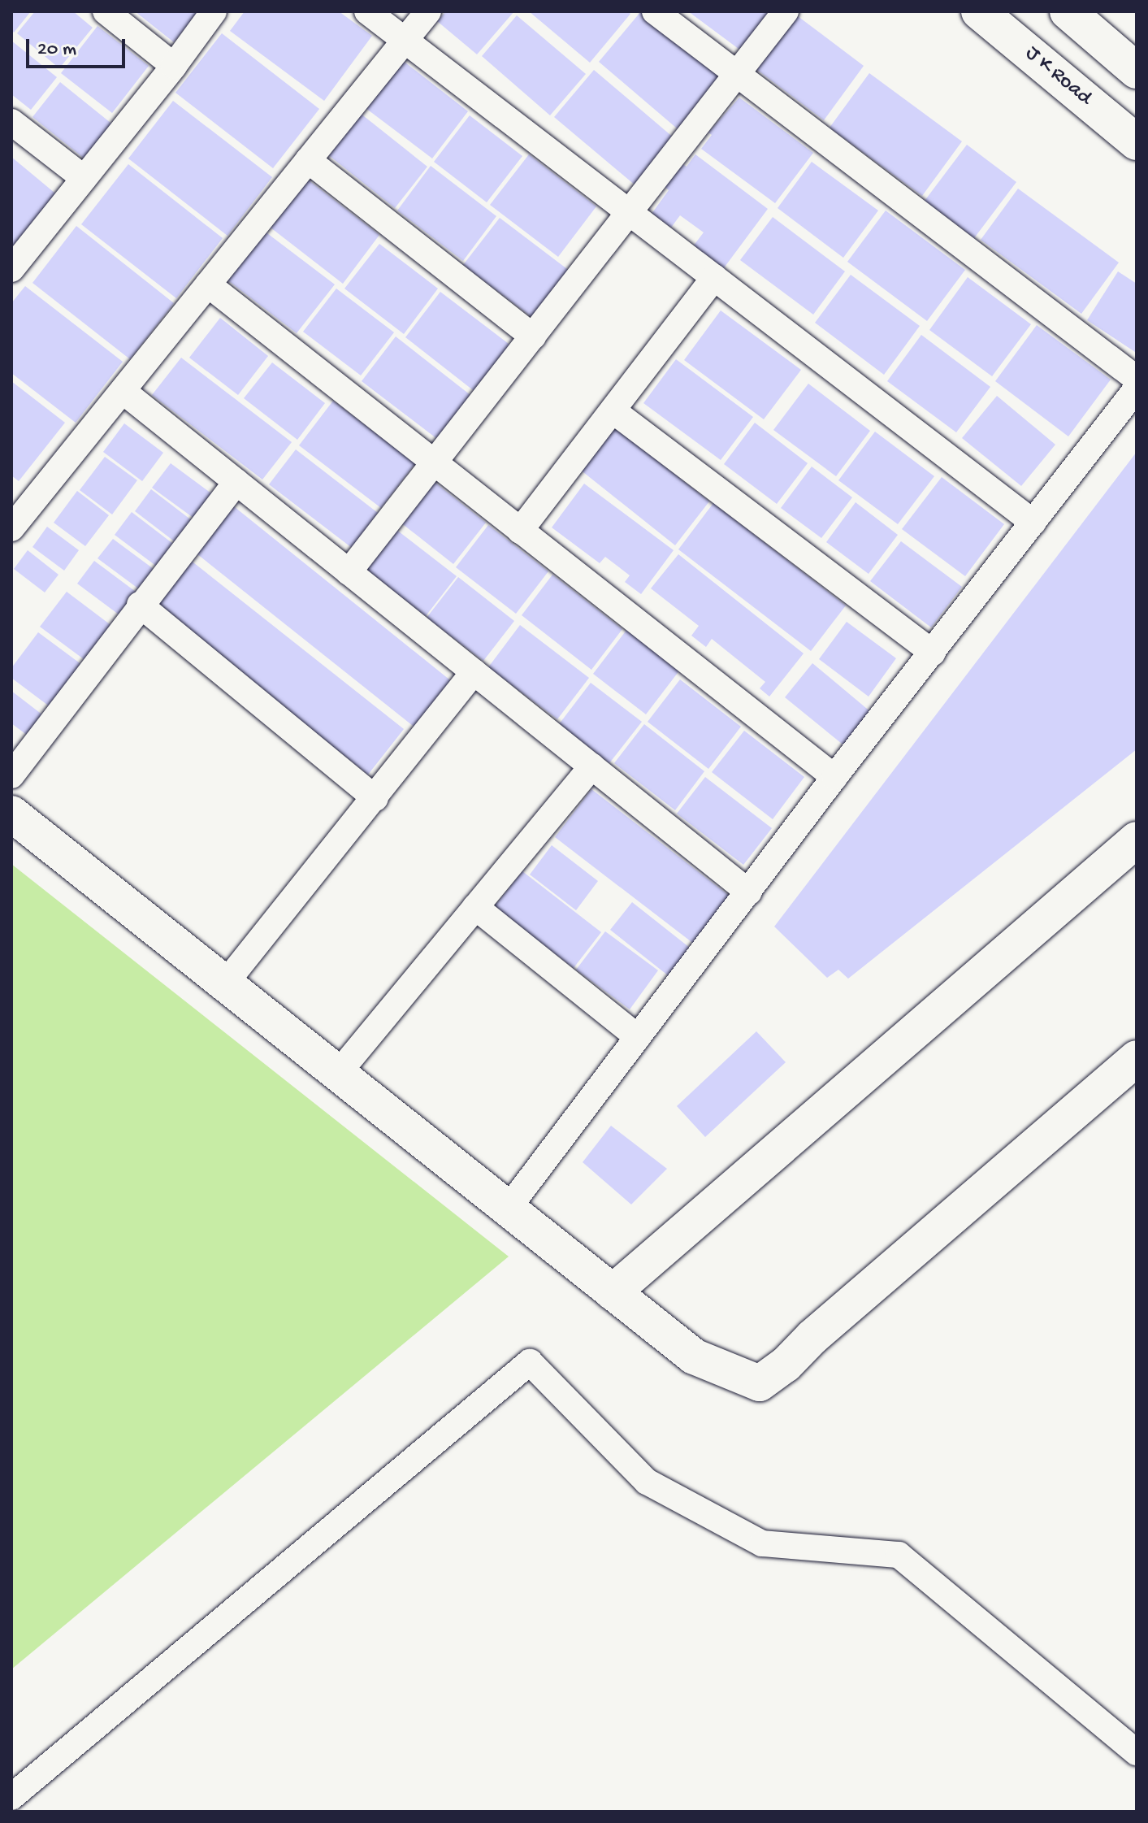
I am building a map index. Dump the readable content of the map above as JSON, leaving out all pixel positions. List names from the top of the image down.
{
  "streets": {
    "street": ["J K Road"]
  },
  "scale_bar": "20 m"
}
